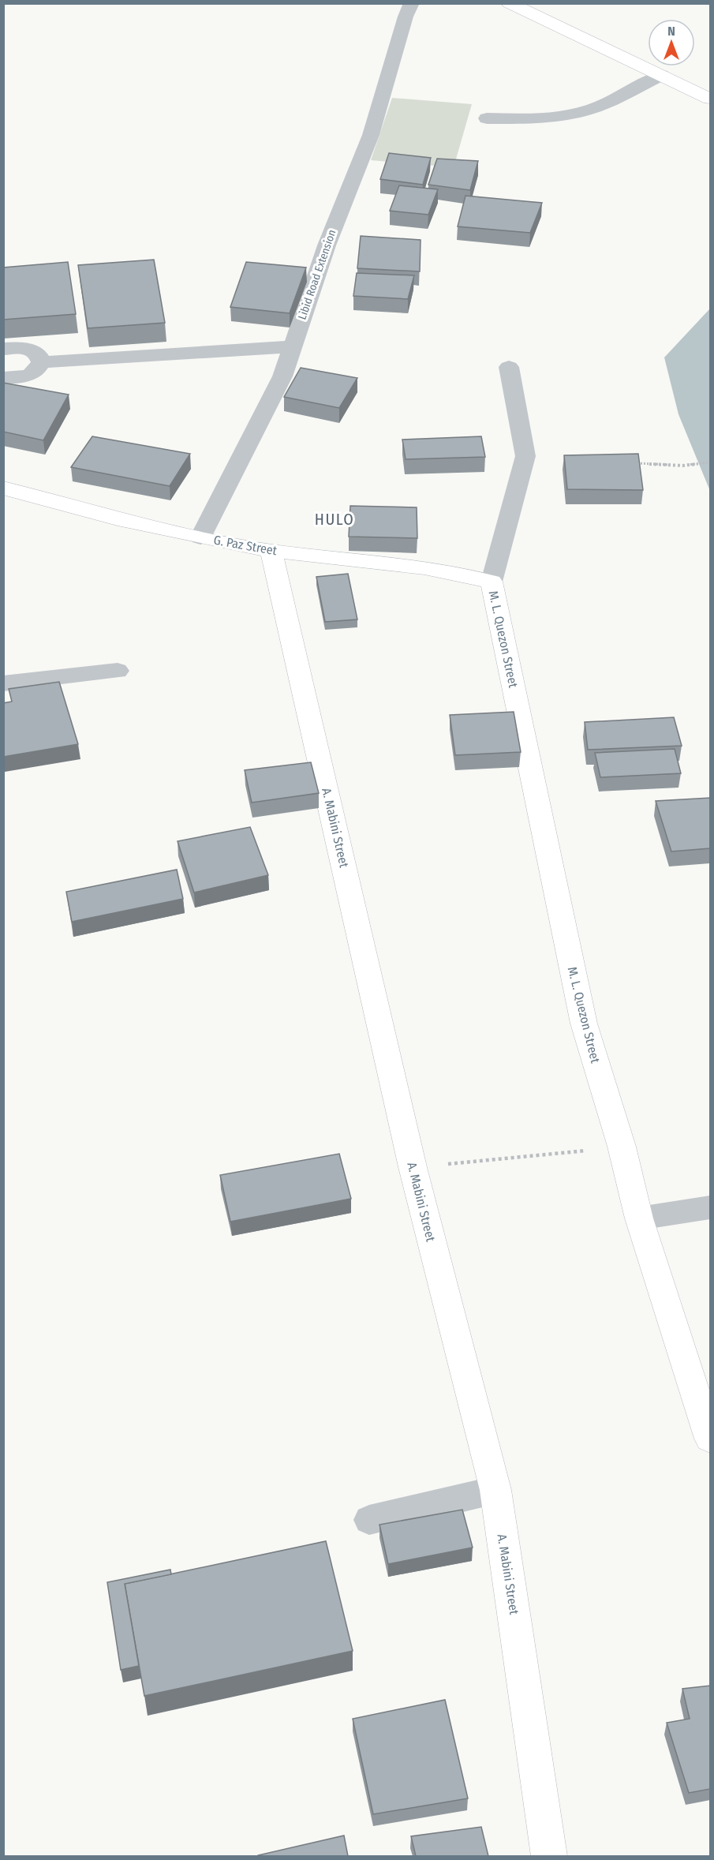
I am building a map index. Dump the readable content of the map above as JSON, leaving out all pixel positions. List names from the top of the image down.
{
  "streets": {
    "main road": ["G. Paz Street", "M. L. Quezon Street", "A. Mabini Street"],
    "street": ["Libid Road Extension"]
  },
  "crossings": [
    ["Libid Road Extension", "G. Paz Street"],
    ["G. Paz Street", "M. L. Quezon Street"],
    ["G. Paz Street", "A. Mabini Street"]
  ],
  "districts": ["HULO"],
  "north": "top"
}
